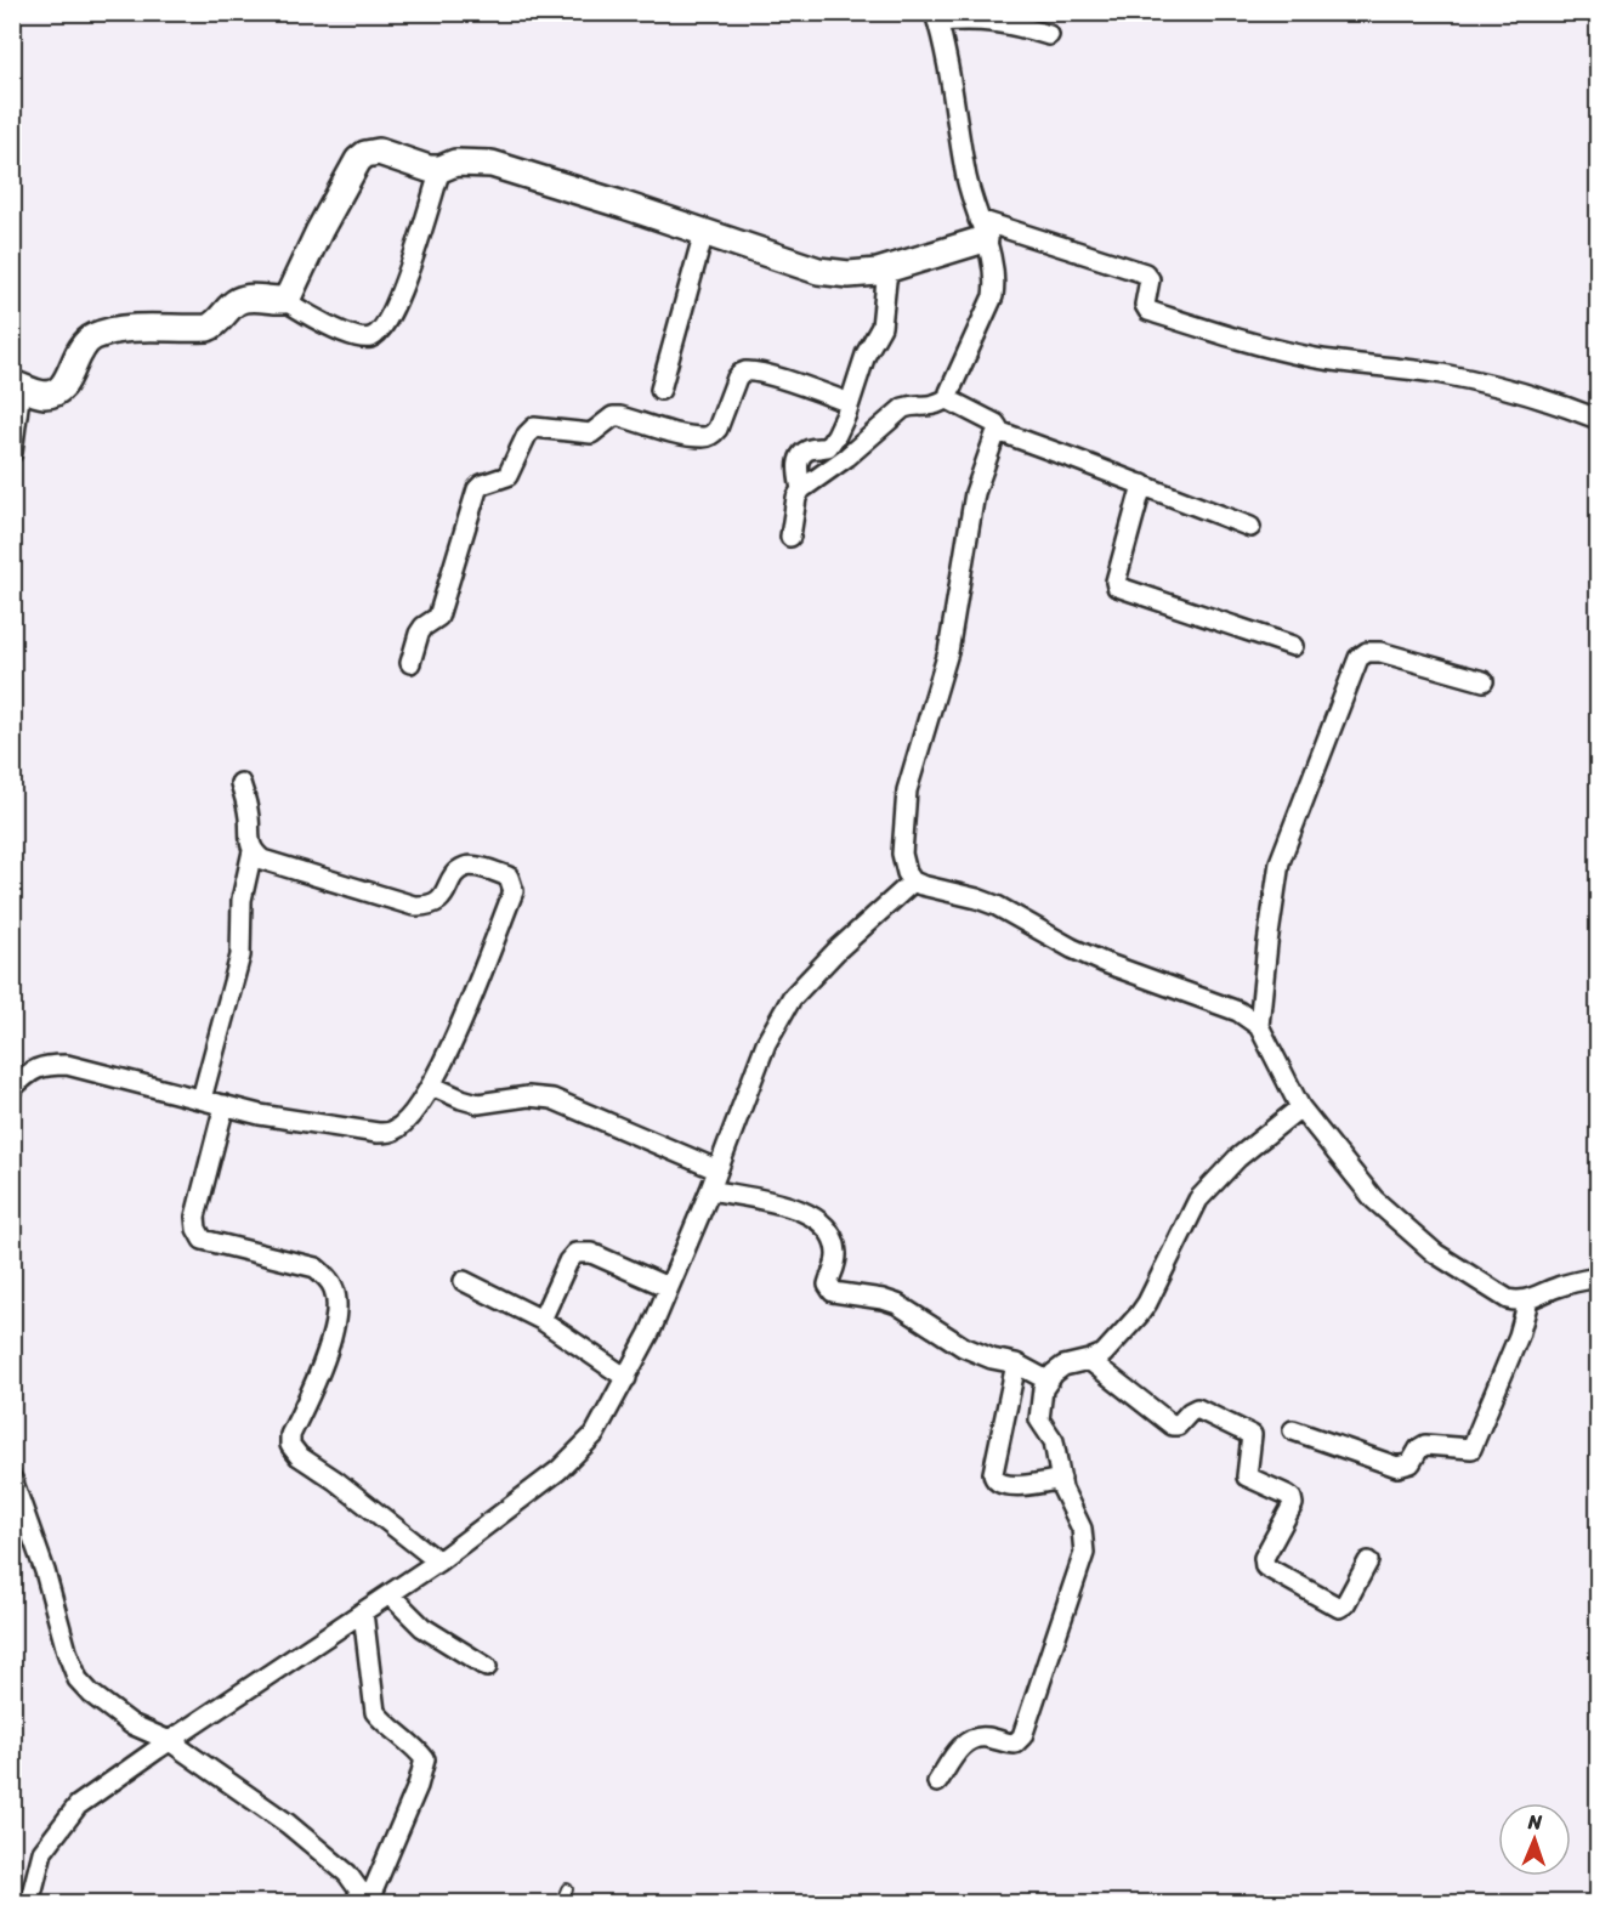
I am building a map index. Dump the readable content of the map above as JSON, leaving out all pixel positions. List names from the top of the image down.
{
  "north": "top"
}
